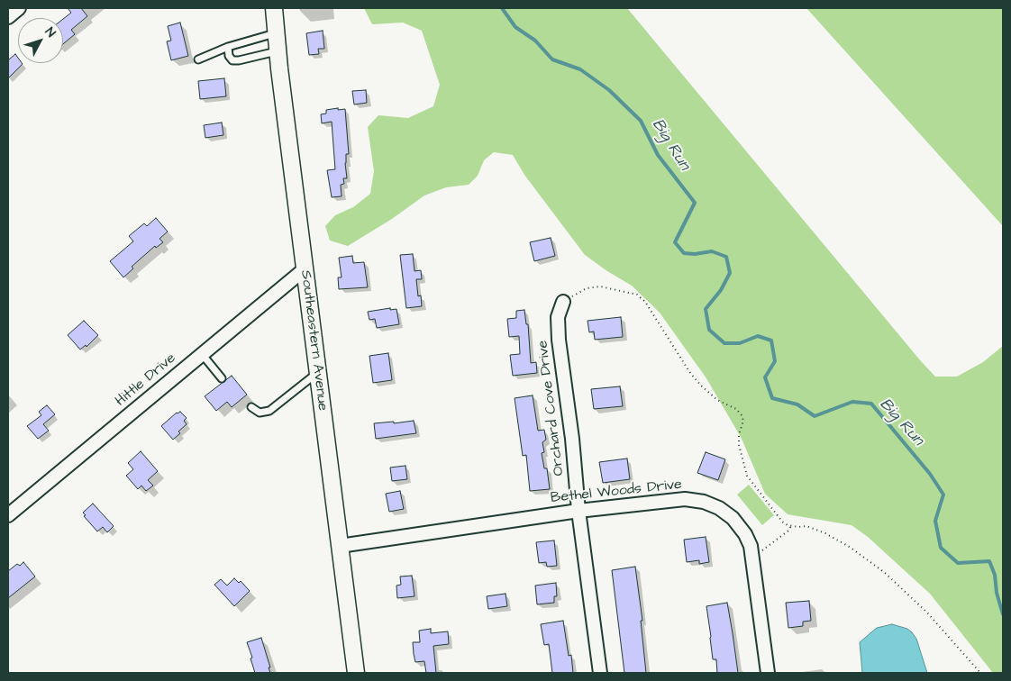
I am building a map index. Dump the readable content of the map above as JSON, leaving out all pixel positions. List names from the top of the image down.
{
  "streets": {
    "street": [
      "Southeastern Avenue",
      "Hittle Drive",
      "Orchard Cove Drive",
      "Bethel Woods Drive"
    ]
  },
  "crossings": [
    ["Southeastern Avenue", "Hittle Drive"],
    ["Southeastern Avenue", "Bethel Woods Drive"],
    ["Orchard Cove Drive", "Bethel Woods Drive"]
  ],
  "water": ["Big Run"],
  "north": "top right"
}
